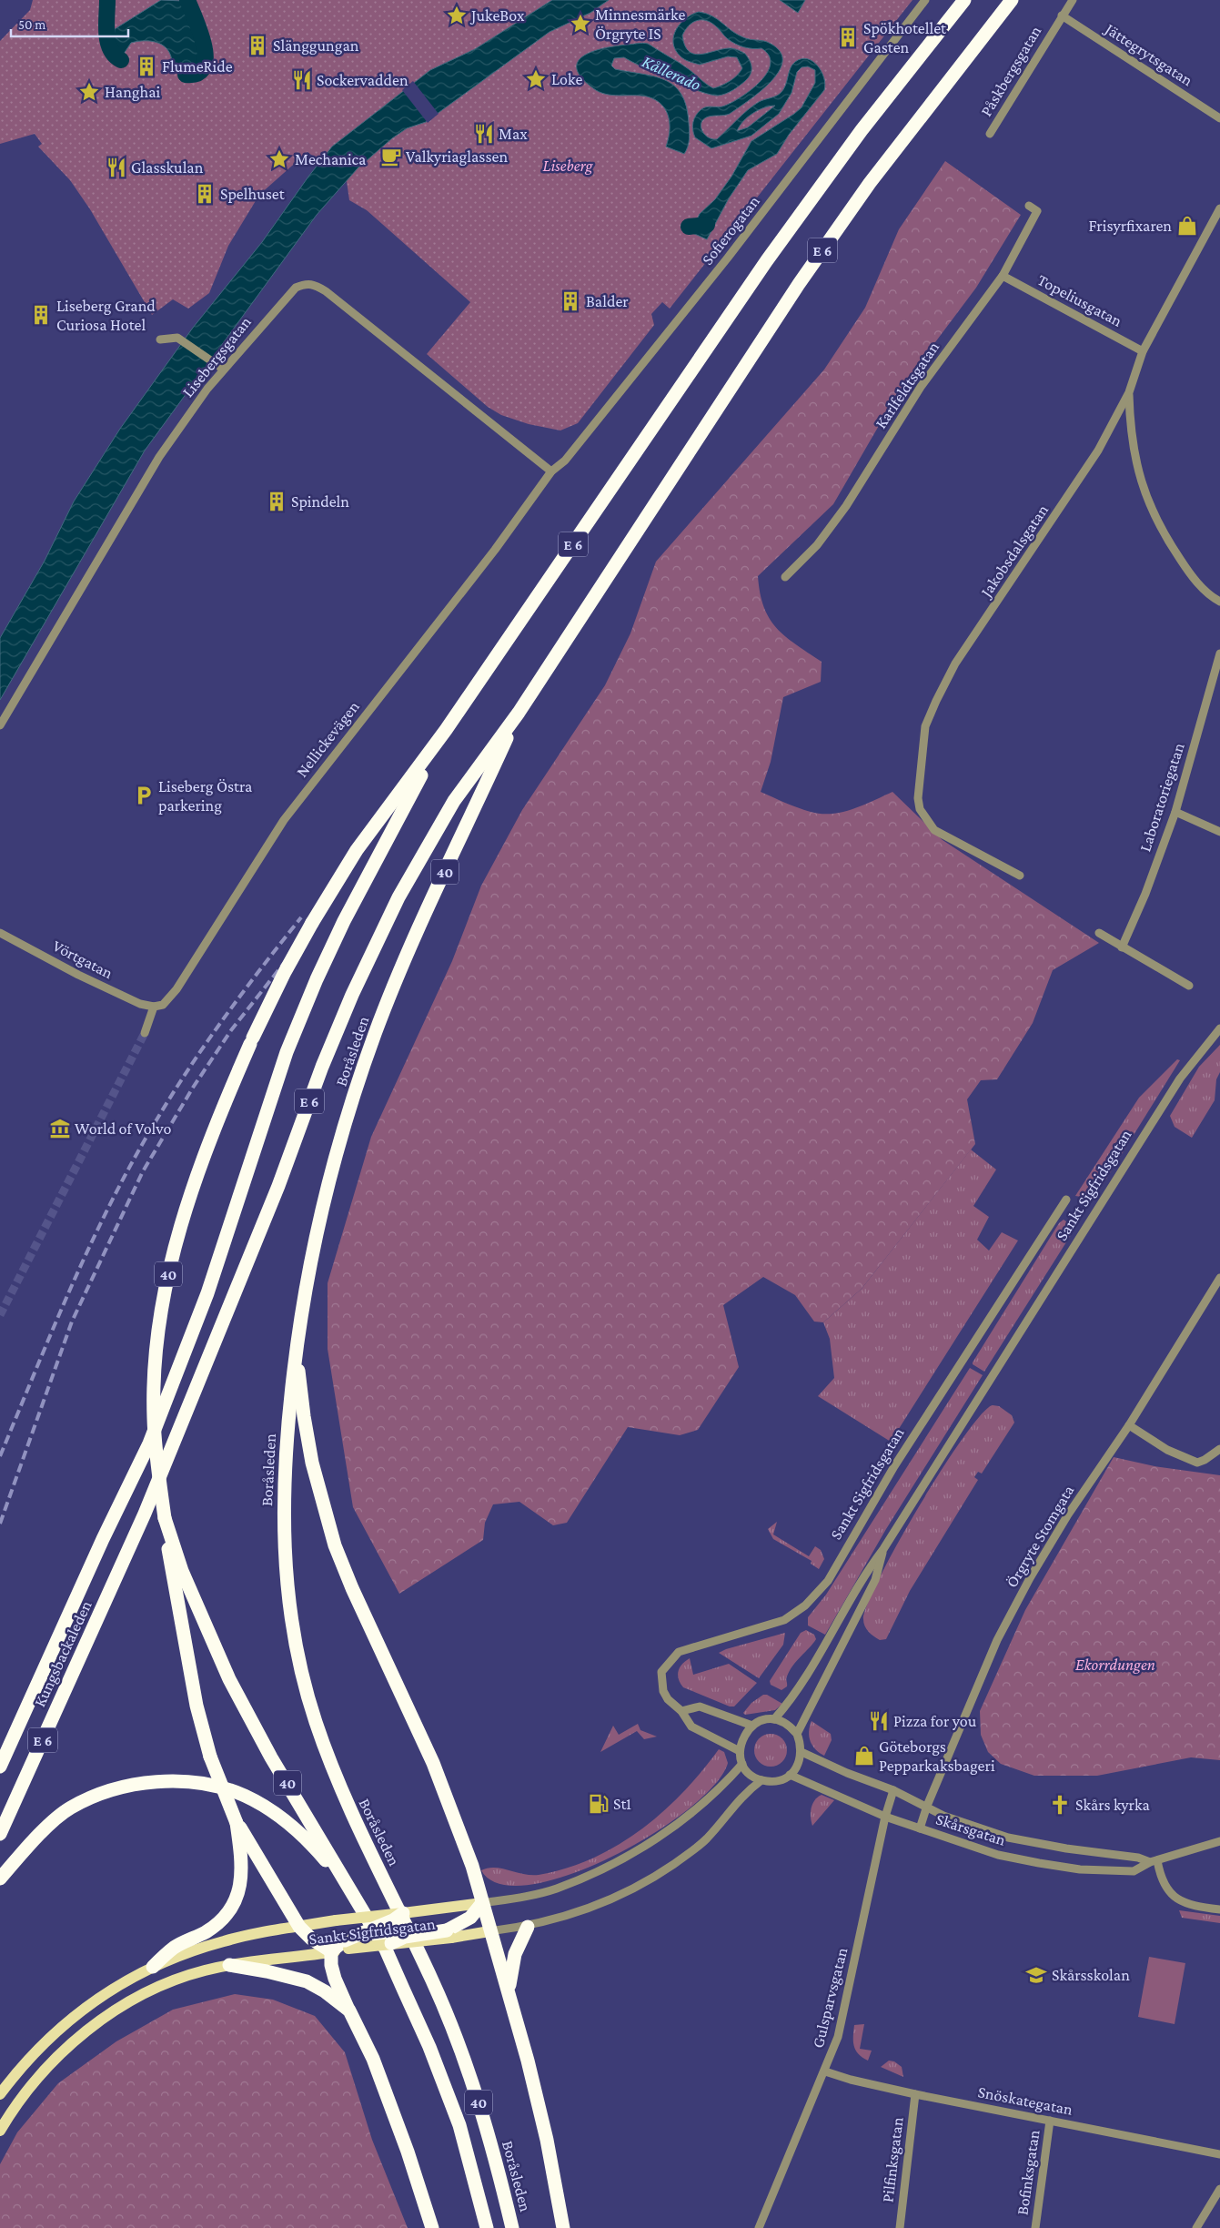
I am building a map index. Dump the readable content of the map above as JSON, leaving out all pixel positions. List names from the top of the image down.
{
  "streets": {
    "highway": [
      "E 6",
      "40",
      "Boråsleden",
      "Kungsbackaleden"
    ],
    "main road": ["Sankt Sigfridsgatan"],
    "street": [
      "Jättegrytsgatan",
      "Påskbergsgatan",
      "Sofierogatan",
      "Topeliusgatan",
      "Lisebergsgatan",
      "Karlfeldtsgatan",
      "Jakobsdalsgatan",
      "Nellickevägen",
      "Laboratoriegatan",
      "Vörtgatan",
      "Örgryte Stomgata",
      "Skårsgatan",
      "Gulsparvsgatan",
      "Snöskategatan",
      "Pilfinksgatan",
      "Bofinksgatan"
    ]
  },
  "crossings": [
    ["Jättegrytsgatan", "Påskbergsgatan"],
    ["Sofierogatan", "Lisebergsgatan"],
    ["Sofierogatan", "Nellickevägen"],
    ["E 6", "40"],
    ["E 6", "Boråsleden"],
    ["E 6", "Kungsbackaleden"],
    ["Topeliusgatan", "Karlfeldtsgatan"],
    ["Topeliusgatan", "Jakobsdalsgatan"],
    ["Lisebergsgatan", "Nellickevägen"],
    ["Nellickevägen", "Vörtgatan"],
    ["40", "Kungsbackaleden"],
    ["Boråsleden", "Kungsbackaleden"],
    ["Sankt Sigfridsgatan", "Skårsgatan"],
    ["Örgryte Stomgata", "Skårsgatan"],
    ["Skårsgatan", "Gulsparvsgatan"],
    ["Gulsparvsgatan", "Snöskategatan"],
    ["Snöskategatan", "Pilfinksgatan"],
    ["Snöskategatan", "Bofinksgatan"]
  ],
  "water": ["Kållerado"],
  "parks": ["Liseberg", "Ekorrdungen"],
  "places": {
    "place": [
      "JukeBox",
      "Minnesmärke Örgryte IS",
      "Loke",
      "Hanghai",
      "Mechanica"
    ],
    "building": [
      "Spökhotellet Gasten",
      "Slänggungan",
      "FlumeRide",
      "Spelhuset",
      "Balder",
      "Liseberg Grand Curiosa Hotel",
      "Spindeln"
    ],
    "restaurant": [
      "Sockervadden",
      "Max",
      "Glasskulan",
      "Pizza for you"
    ],
    "cafe": ["Valkyriaglassen"],
    "shop": ["Frisyrfixaren", "Göteborgs Pepparkaksbageri"],
    "parking": ["Liseberg Östra parkering"],
    "museum": ["World of Volvo"],
    "fuel station": ["St1"],
    "church": ["Skårs kyrka"],
    "school or university": ["Skårsskolan"]
  },
  "scale_bar": "50 m"
}
